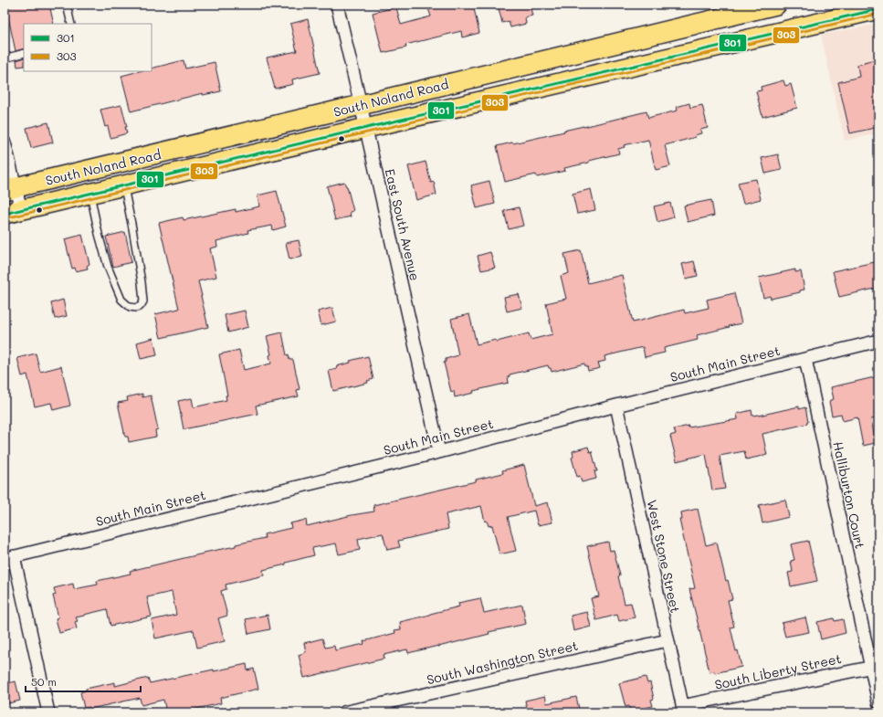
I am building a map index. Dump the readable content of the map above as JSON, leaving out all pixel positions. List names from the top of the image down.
{
  "streets": {
    "main road": ["South Noland Road"],
    "street": [
      "East South Avenue",
      "South Main Street",
      "Halliburton Court",
      "West Stone Street",
      "South Washington Street",
      "South Liberty Street"
    ]
  },
  "crossings": [
    ["South Noland Road", "East South Avenue"],
    ["East South Avenue", "South Main Street"],
    ["South Main Street", "Halliburton Court"],
    ["South Main Street", "West Stone Street"],
    ["Halliburton Court", "South Liberty Street"],
    ["West Stone Street", "South Washington Street"],
    ["West Stone Street", "South Liberty Street"]
  ],
  "lines": ["transit line 301", "transit line 303"],
  "legend": ["301", "303"],
  "scale_bar": "50 m"
}
